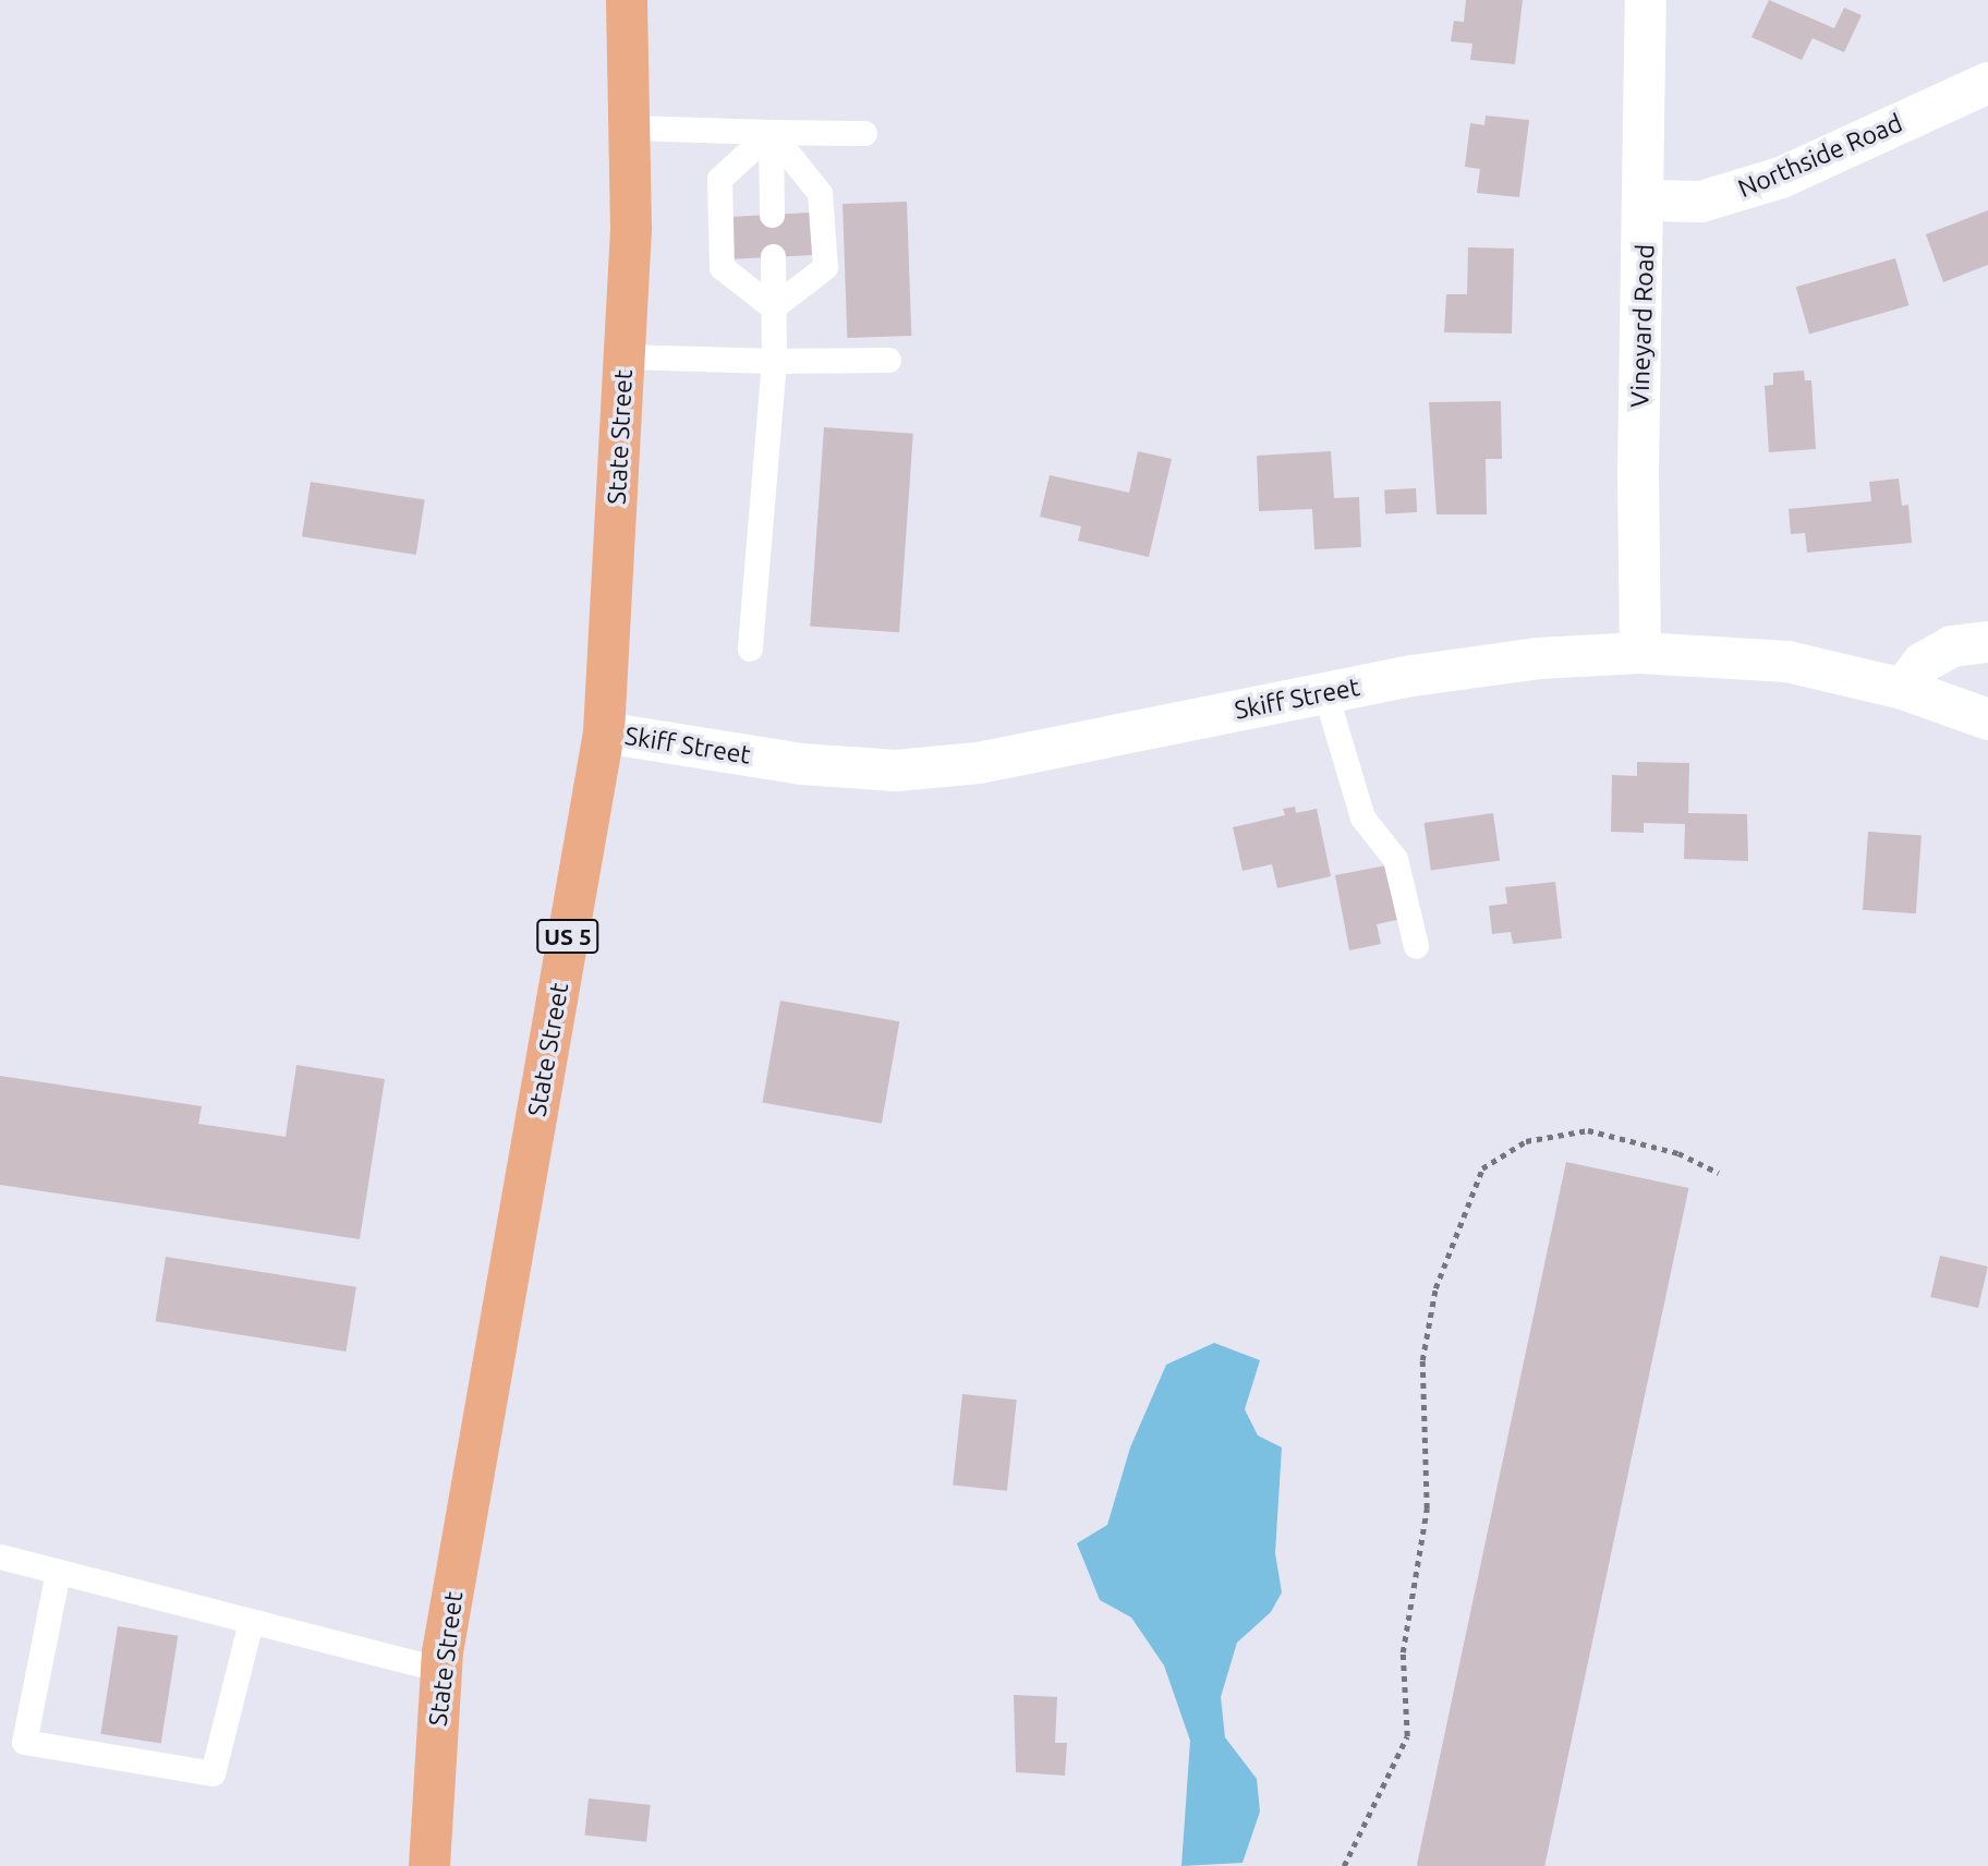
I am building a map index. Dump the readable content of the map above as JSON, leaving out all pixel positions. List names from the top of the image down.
{
  "streets": {
    "main road": [
      "Northside Road",
      "Vineyard Road",
      "State Street",
      "Skiff Street",
      "US 5"
    ]
  },
  "crossings": [
    ["Northside Road", "Vineyard Road"],
    ["Vineyard Road", "Skiff Street"],
    ["State Street", "Skiff Street"]
  ]
}
